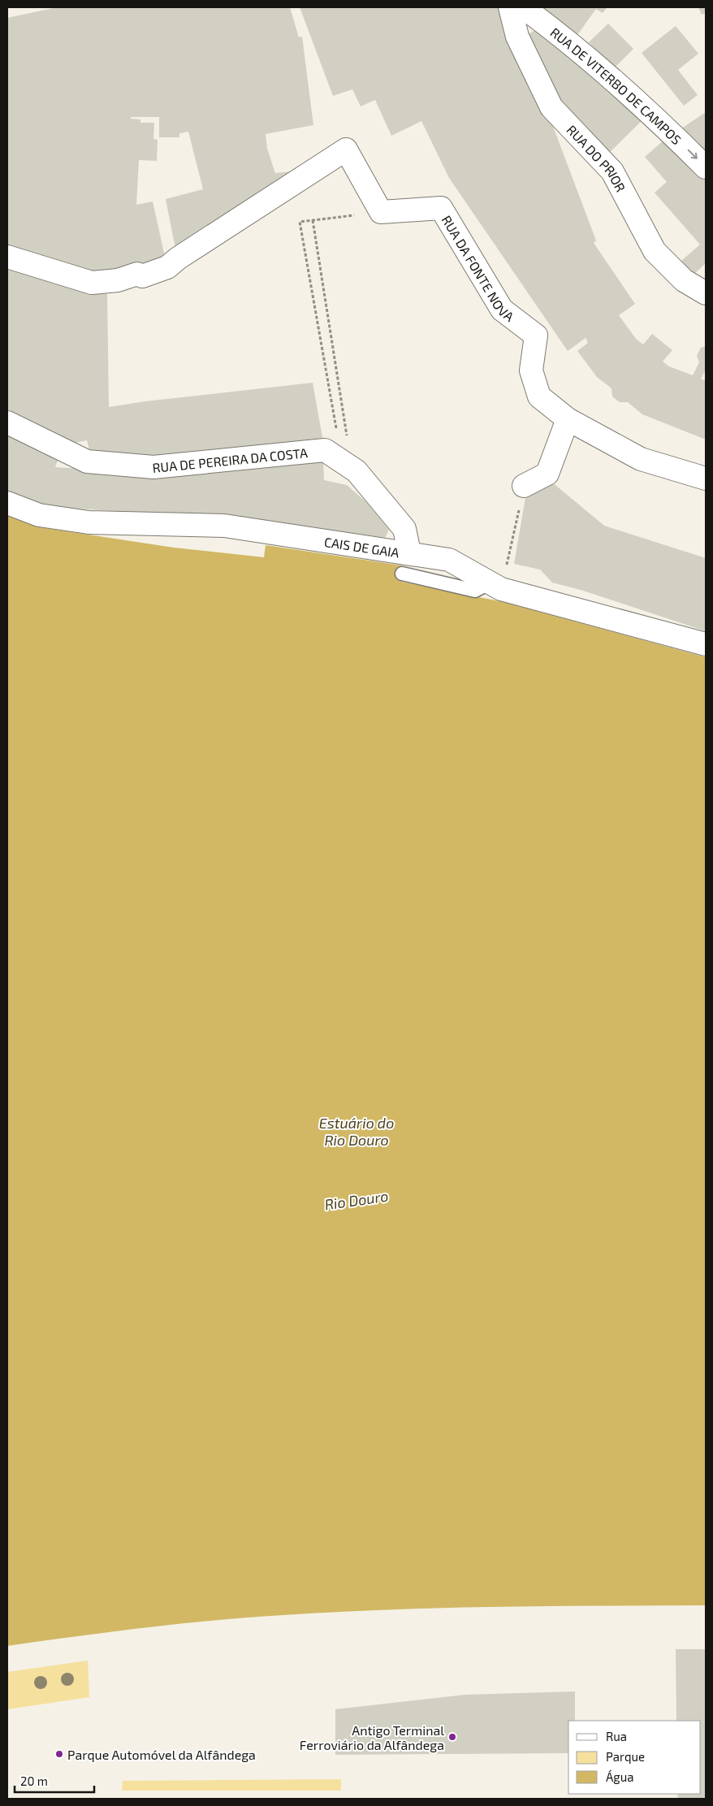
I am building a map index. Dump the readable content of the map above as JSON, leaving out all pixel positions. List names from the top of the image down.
{
  "streets": {
    "street": [
      "RUA DE VITERBO DE CAMPOS",
      "RUA DO PRIOR",
      "RUA DA FONTE NOVA",
      "RUA DE PEREIRA DA COSTA",
      "CAIS DE GAIA"
    ]
  },
  "crossings": [
    ["RUA DE PEREIRA DA COSTA", "CAIS DE GAIA"]
  ],
  "one_way": ["RUA DE VITERBO DE CAMPOS"],
  "water": ["Estuário do Rio Douro", "Rio Douro"],
  "places": ["Antigo Terminal Ferroviário da Alfândega", "Parque Automóvel da Alfândega"],
  "legend": ["Rua", "Parque", "Água"],
  "scale_bar": "20 m"
}
